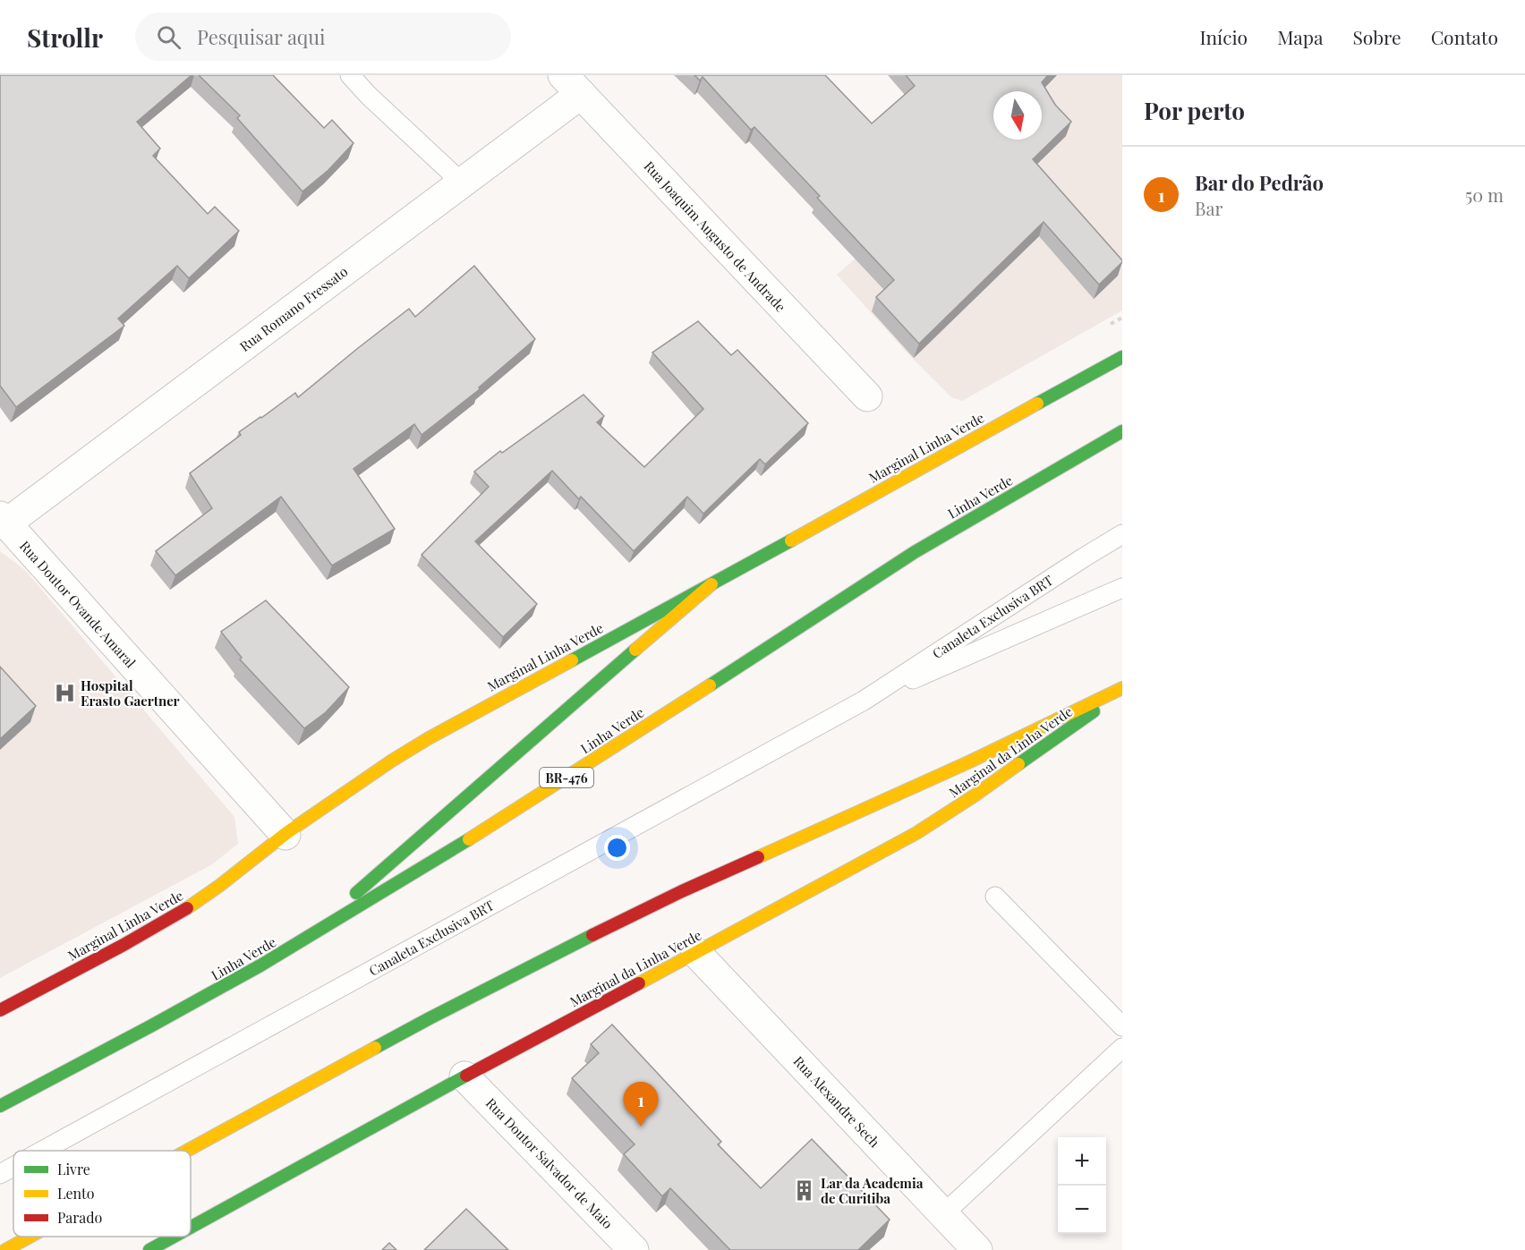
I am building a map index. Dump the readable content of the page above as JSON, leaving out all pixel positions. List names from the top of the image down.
{
  "streets": {
    "main road": [
      "Marginal Linha Verde",
      "Linha Verde",
      "Marginal da Linha Verde",
      "BR-476"
    ],
    "street": [
      "Rua Joaquim Augusto de Andrade",
      "Rua Romano Fressato",
      "Rua Doutor Ovande Amaral",
      "Rua Alexandre Sech",
      "Rua Doutor Salvador de Maio"
    ],
    "lane": ["Canaleta Exclusiva BRT"]
  },
  "crossings": [
    ["Rua Joaquim Augusto de Andrade", "Rua Romano Fressato"],
    ["Rua Romano Fressato", "Rua Doutor Ovande Amaral"],
    ["Marginal Linha Verde", "Rua Doutor Ovande Amaral"],
    ["Marginal da Linha Verde", "Rua Alexandre Sech"],
    ["Marginal da Linha Verde", "Rua Doutor Salvador de Maio"]
  ],
  "places": {
    "hospital": ["Hospital Erasto Gaertner"],
    "building": ["Lar da Academia de Curitiba"]
  },
  "legend": ["Livre", "Lento", "Parado"],
  "north": "bottom",
  "page": {
    "header": "Strollr",
    "search": "Pesquisar aqui",
    "nav": [
      "Início",
      "Mapa",
      "Sobre",
      "Contato"
    ],
    "heading": "Por perto",
    "list": [
      {
        "mark": "1",
        "name": "Bar do Pedrão",
        "note": "Bar",
        "value": "50 m"
      }
    ],
    "pins": "1",
    "map_buttons": ["+", "−"]
  }
}
